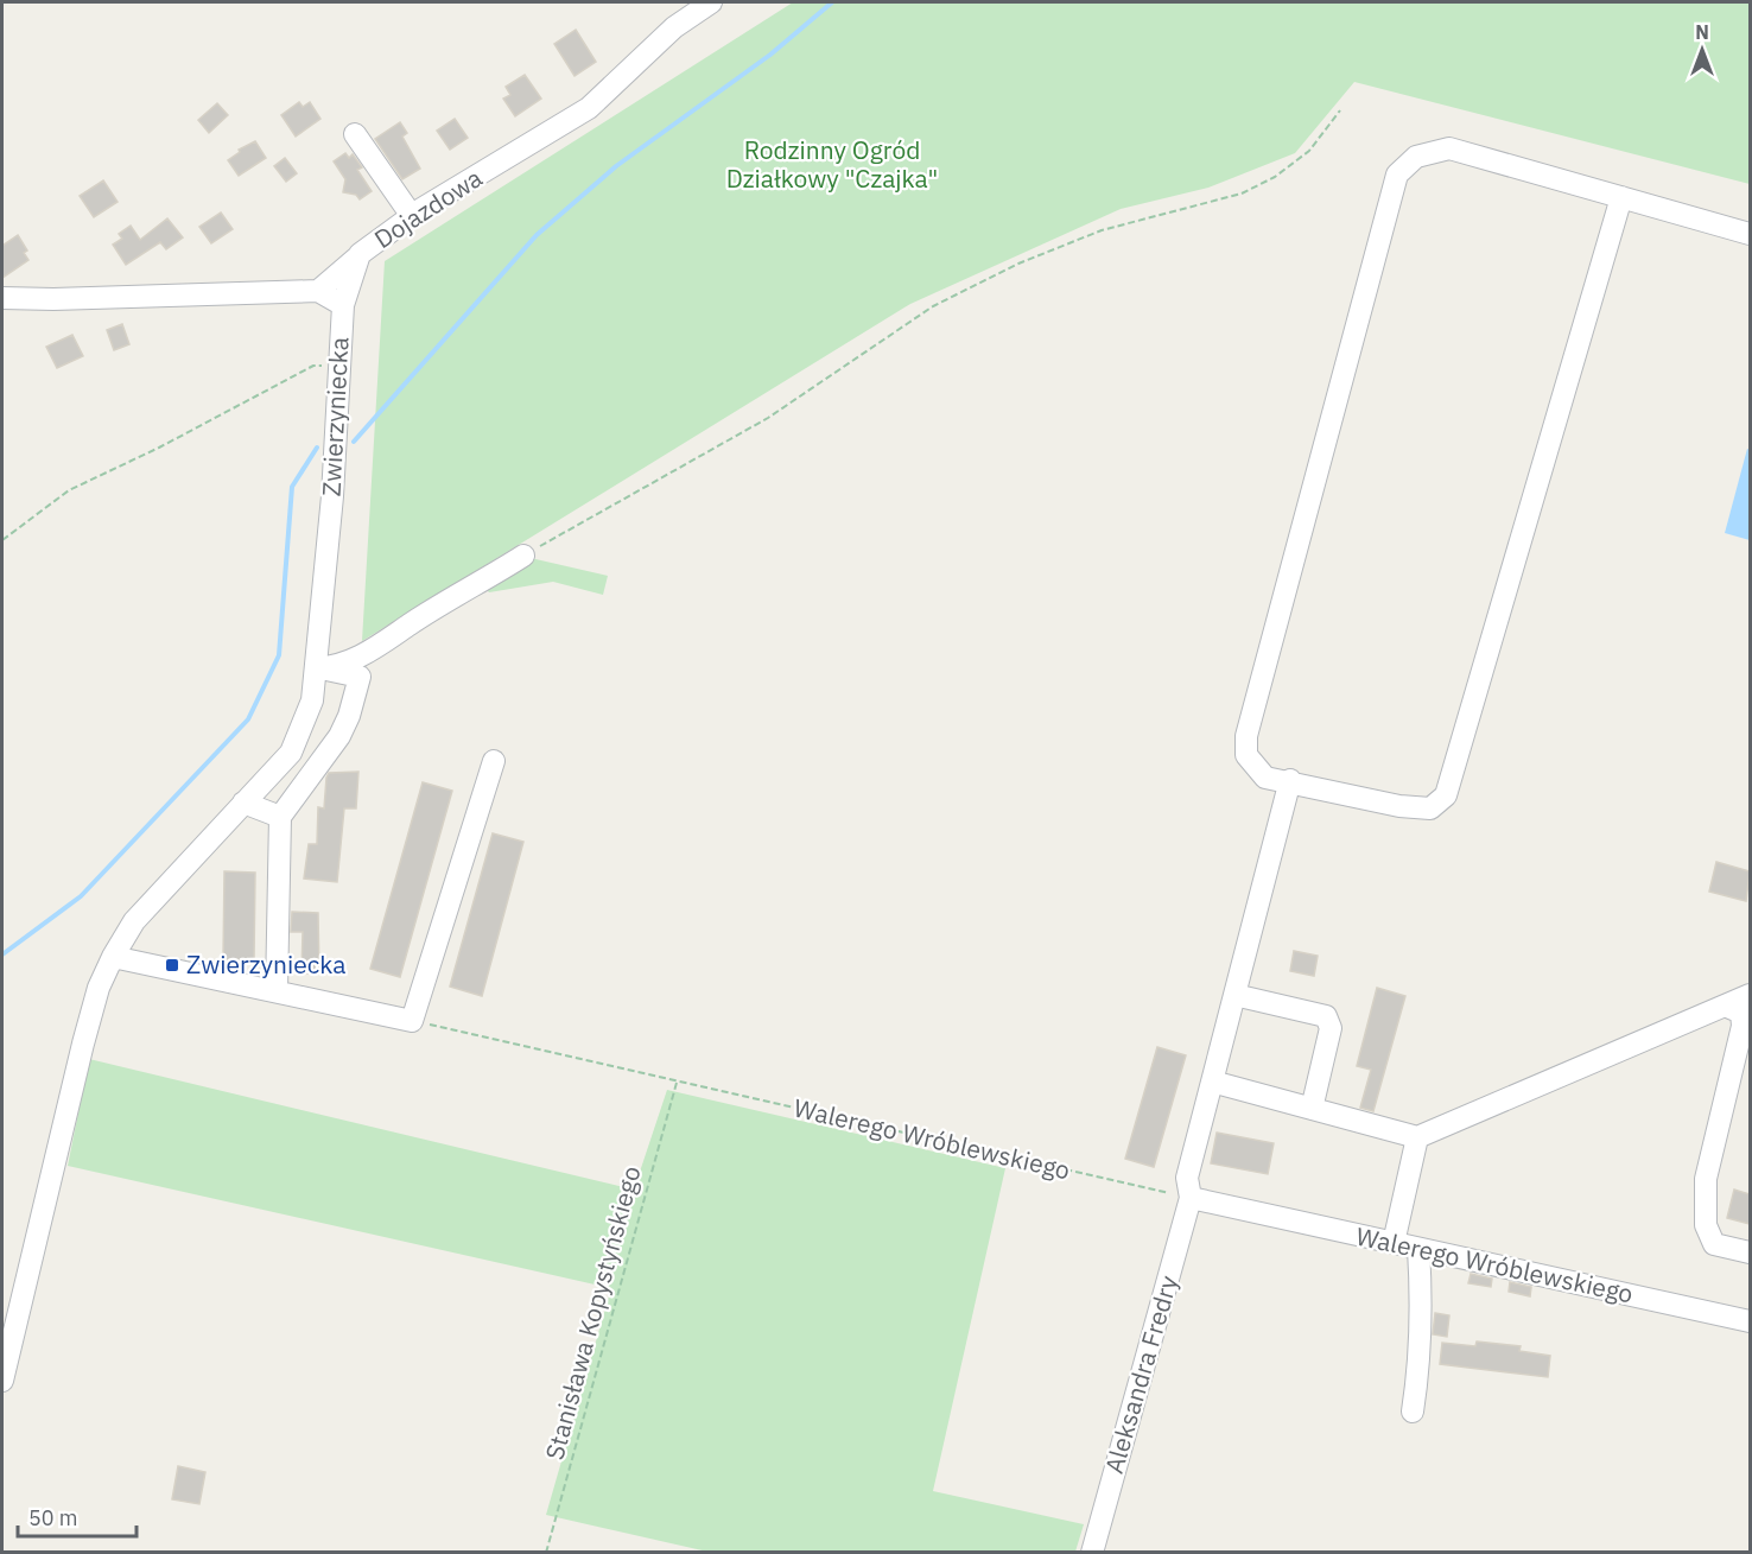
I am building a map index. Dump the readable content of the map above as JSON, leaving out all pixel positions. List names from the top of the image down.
{
  "streets": {
    "street": [
      "Dojazdowa",
      "Zwierzyniecka",
      "Walerego Wróblewskiego",
      "Aleksandra Fredry"
    ],
    "path": ["Stanisława Kopystyńskiego"]
  },
  "crossings": [
    ["Dojazdowa", "Zwierzyniecka"],
    ["Walerego Wróblewskiego", "Stanisława Kopystyńskiego"],
    ["Walerego Wróblewskiego", "Aleksandra Fredry"]
  ],
  "parks": ["Rodzinny Ogród Działkowy \"Czajka\""],
  "places": {
    "transit": ["Zwierzyniecka"]
  },
  "scale_bar": "50 m",
  "north": "top"
}
